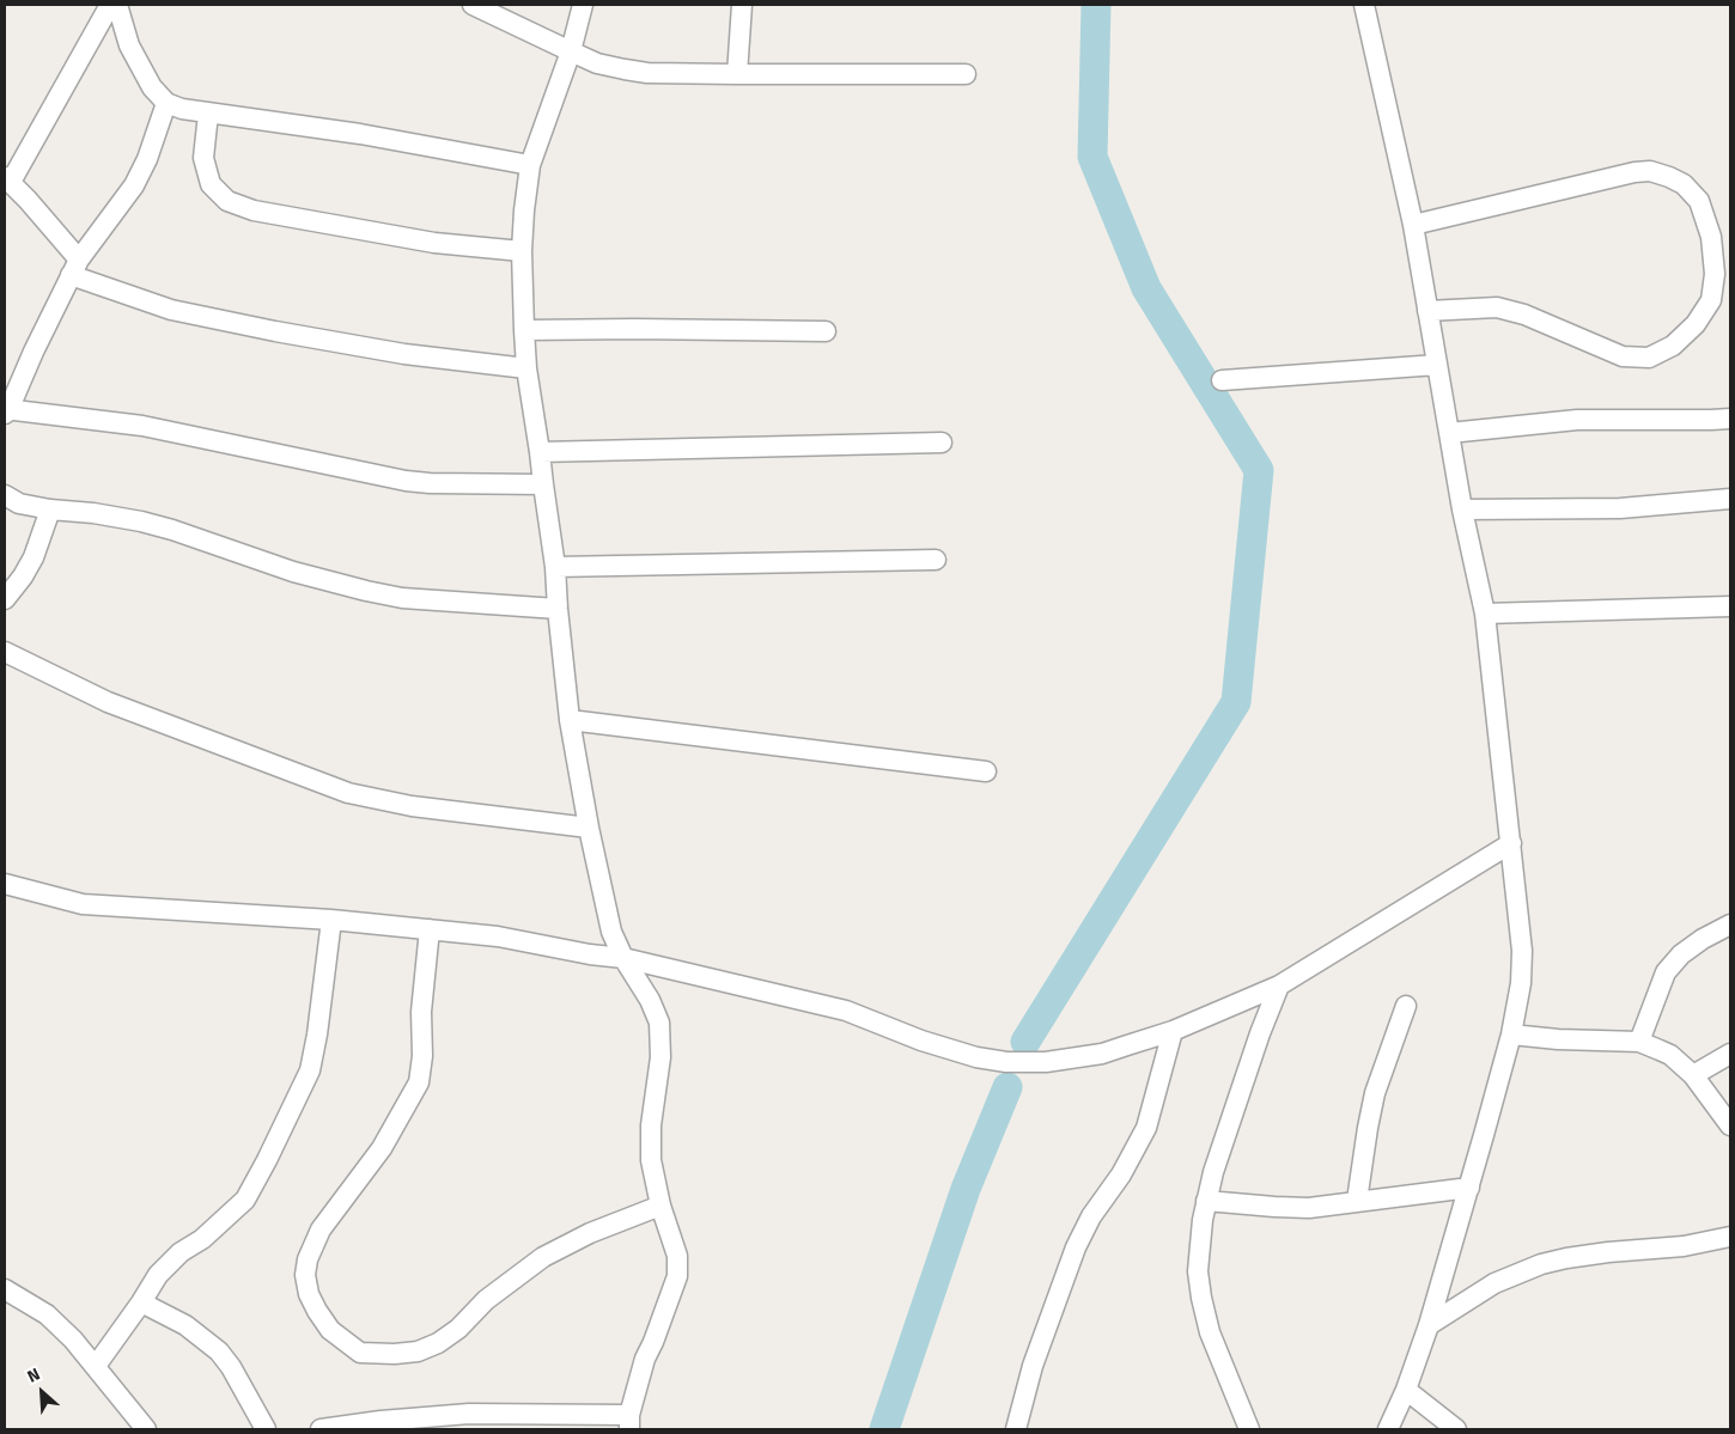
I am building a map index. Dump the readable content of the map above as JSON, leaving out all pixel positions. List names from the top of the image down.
{
  "north": "top left"
}
